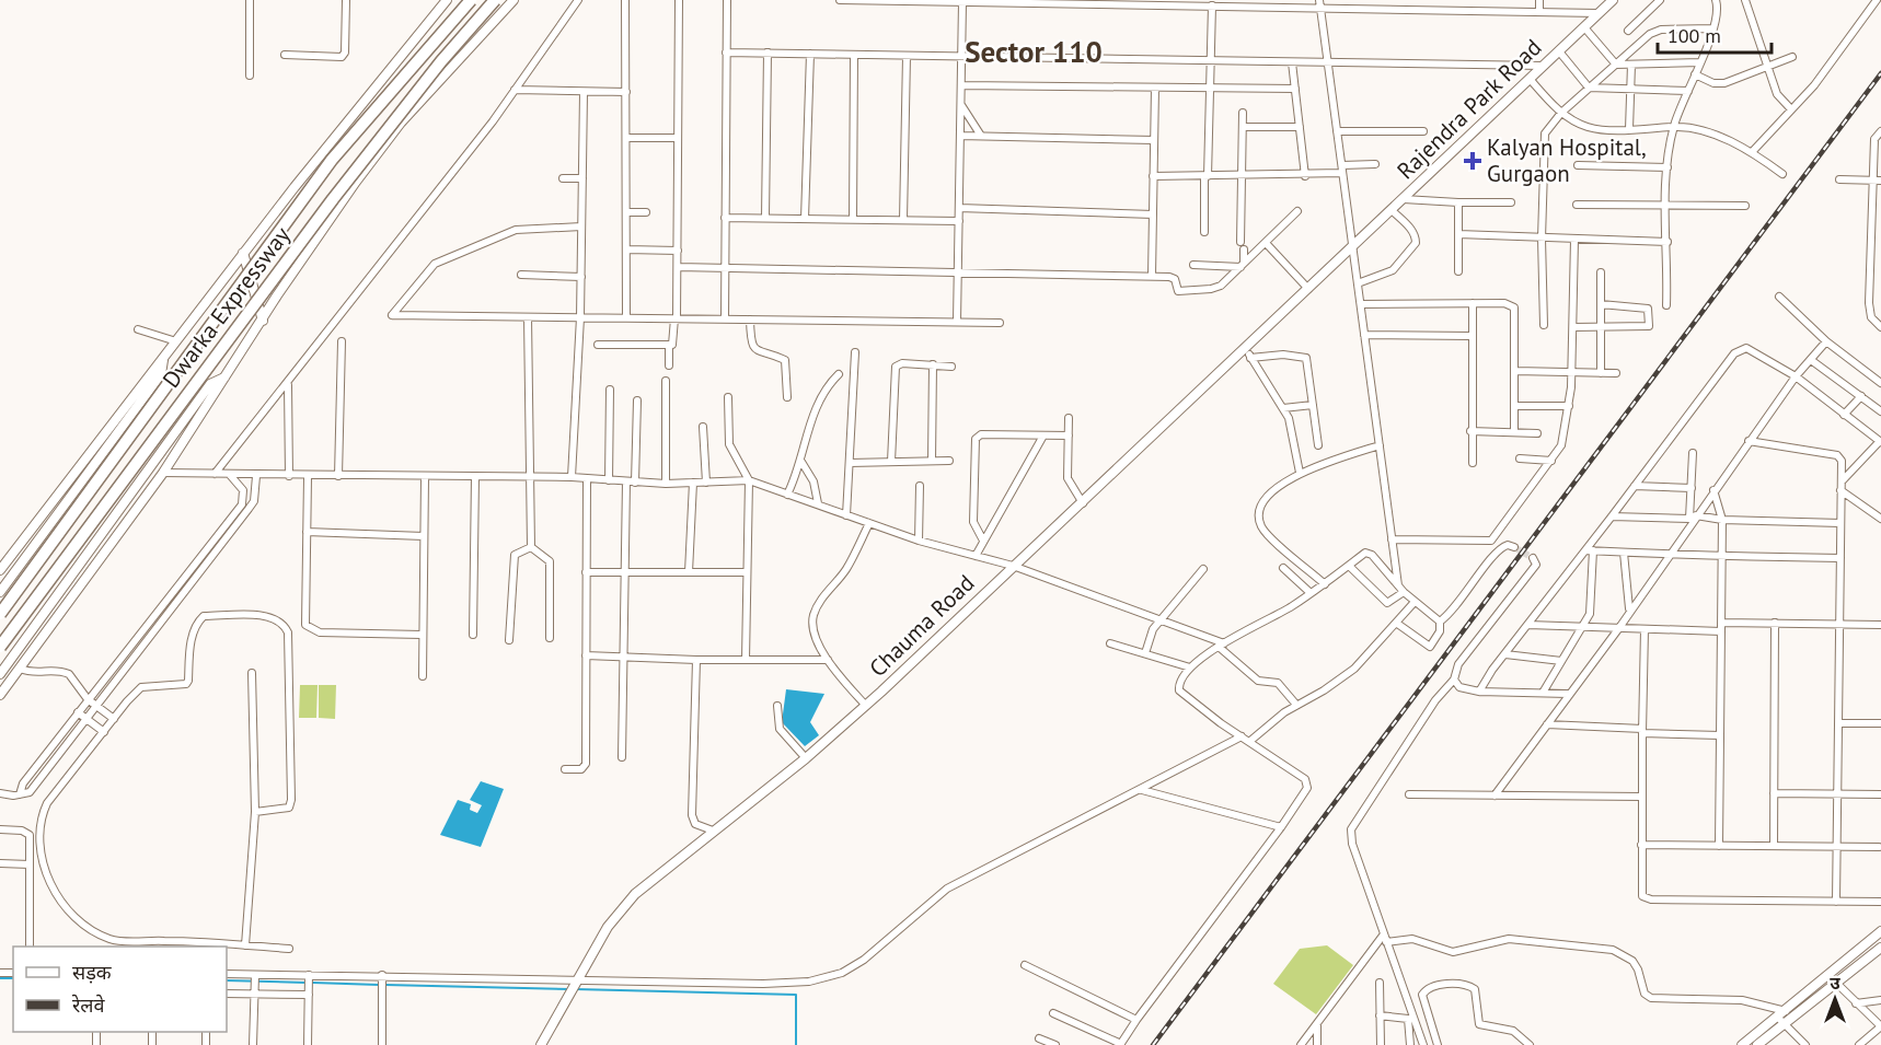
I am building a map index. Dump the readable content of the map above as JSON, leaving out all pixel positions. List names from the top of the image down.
{
  "streets": {
    "highway": ["Dwarka Expressway"],
    "street": ["Rajendra Park Road", "Chauma Road"]
  },
  "crossings": [
    ["Rajendra Park Road", "Chauma Road"]
  ],
  "districts": ["Sector 110"],
  "places": {
    "health": ["Kalyan Hospital, Gurgaon"]
  },
  "legend": ["सड़क", "रेलवे"],
  "scale_bar": "100 m",
  "north": "top"
}
